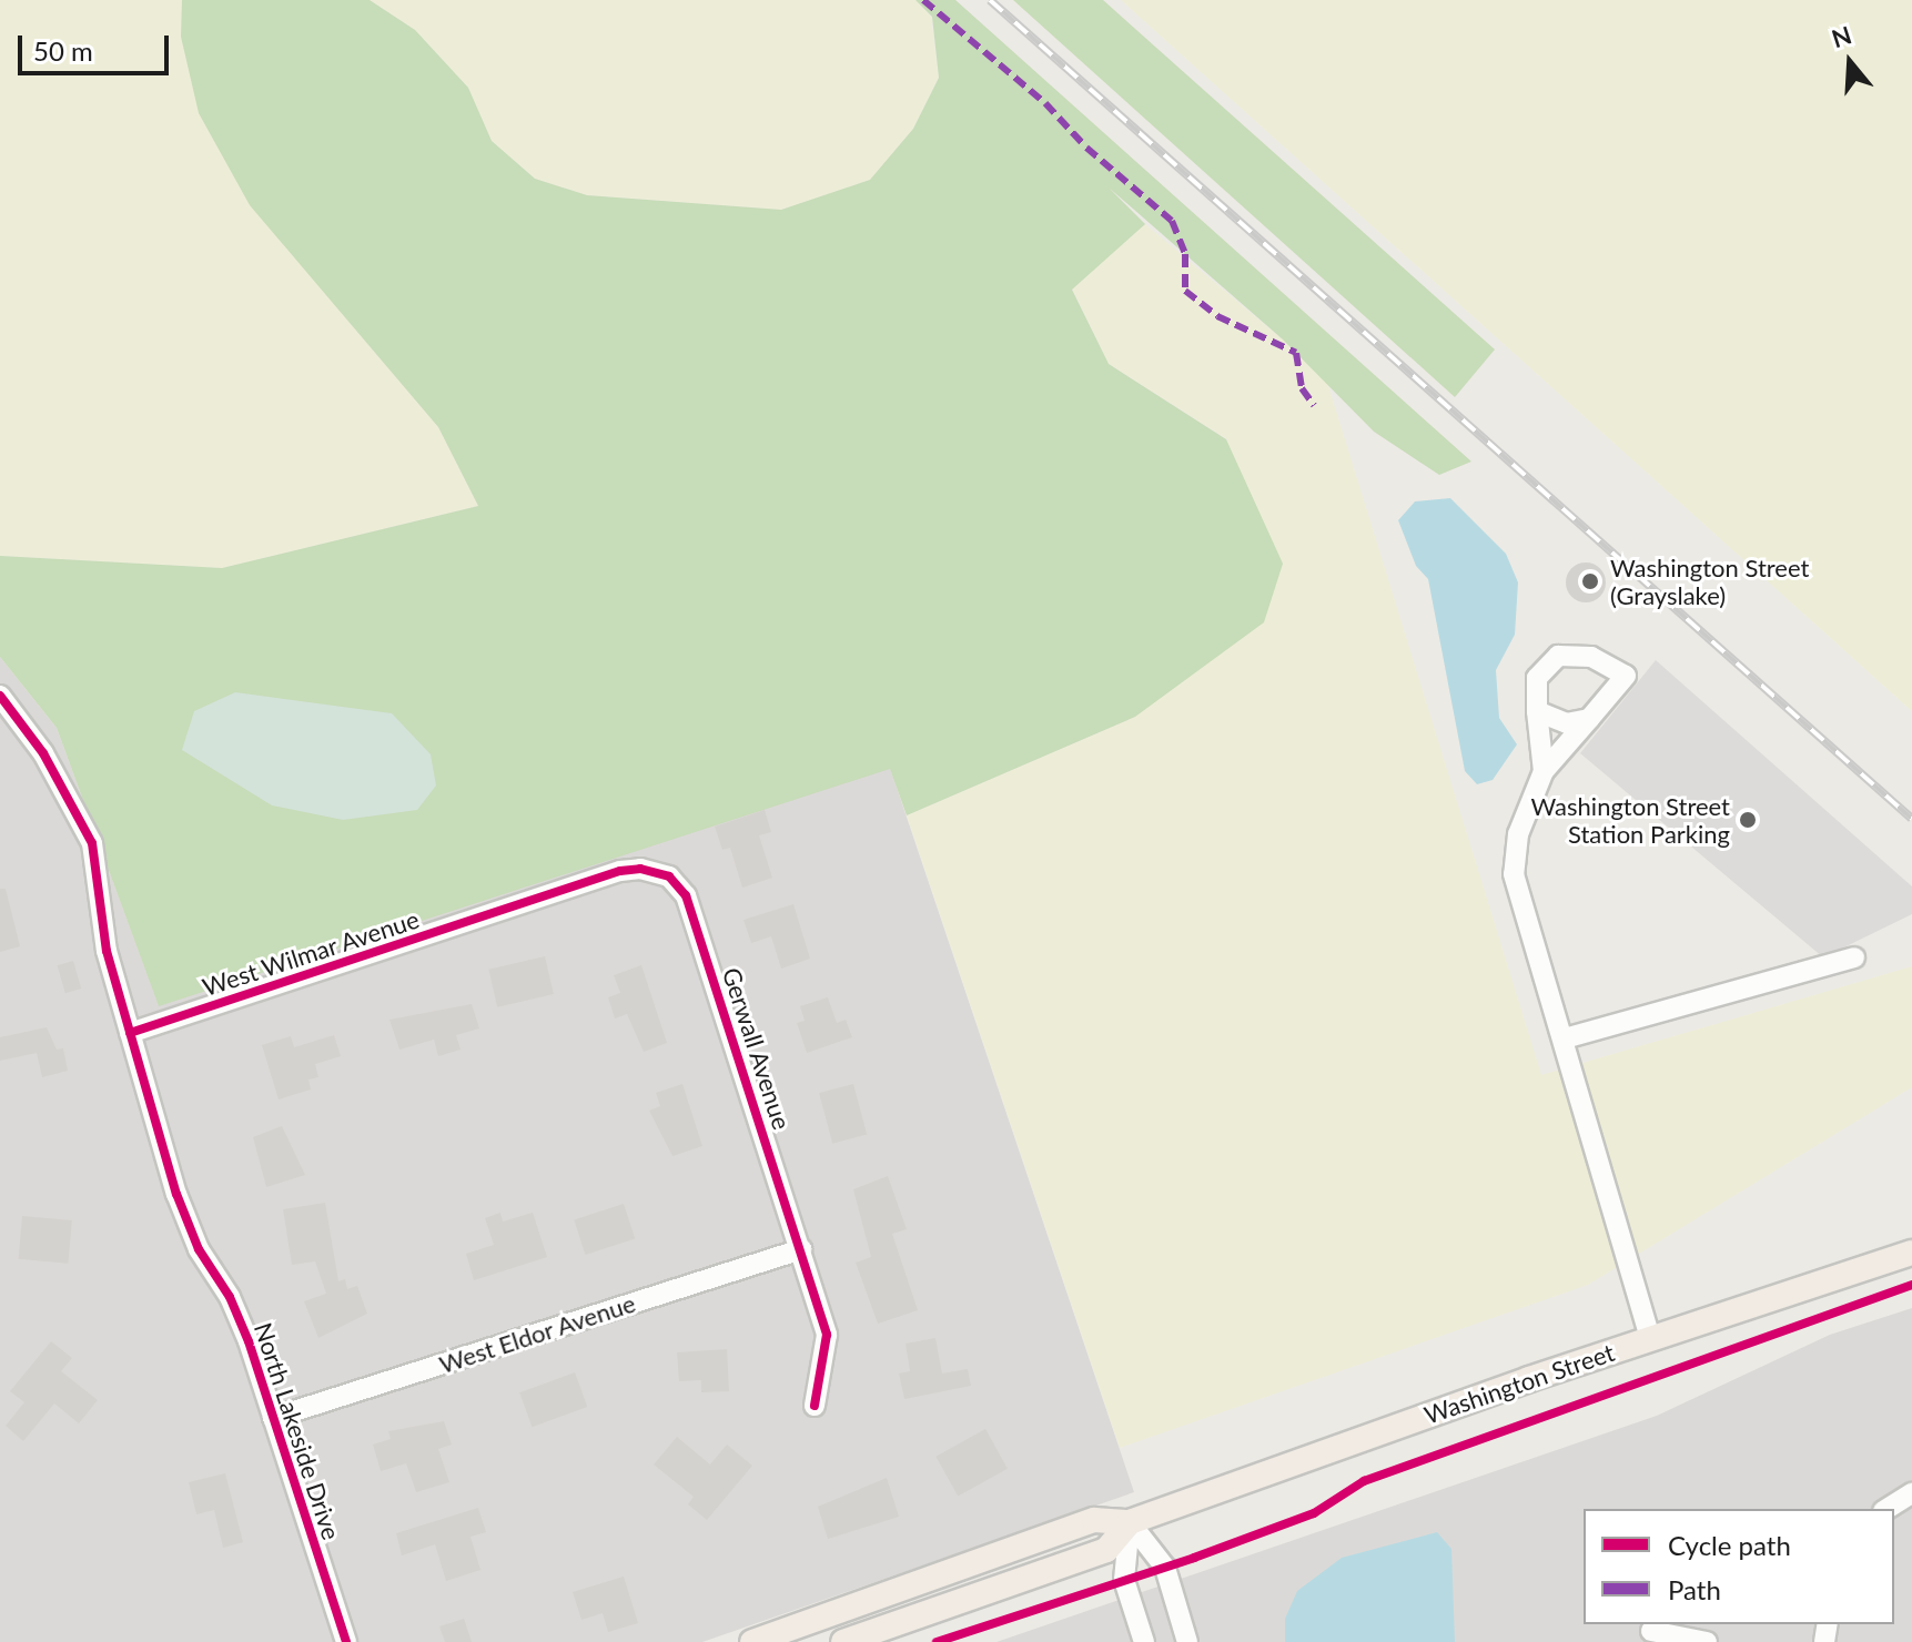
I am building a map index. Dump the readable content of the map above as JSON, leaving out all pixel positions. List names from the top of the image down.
{
  "streets": {
    "main road": ["Washington Street"],
    "street": [
      "West Wilmar Avenue",
      "Gerwall Avenue",
      "West Eldor Avenue",
      "North Lakeside Drive"
    ]
  },
  "crossings": [
    ["West Wilmar Avenue", "Gerwall Avenue"],
    ["West Wilmar Avenue", "North Lakeside Drive"],
    ["Gerwall Avenue", "West Eldor Avenue"],
    ["West Eldor Avenue", "North Lakeside Drive"]
  ],
  "places": ["Washington Street (Grayslake)", "Washington Street Station Parking"],
  "legend": ["Cycle path", "Path"],
  "scale_bar": "50 m",
  "north": "top"
}
